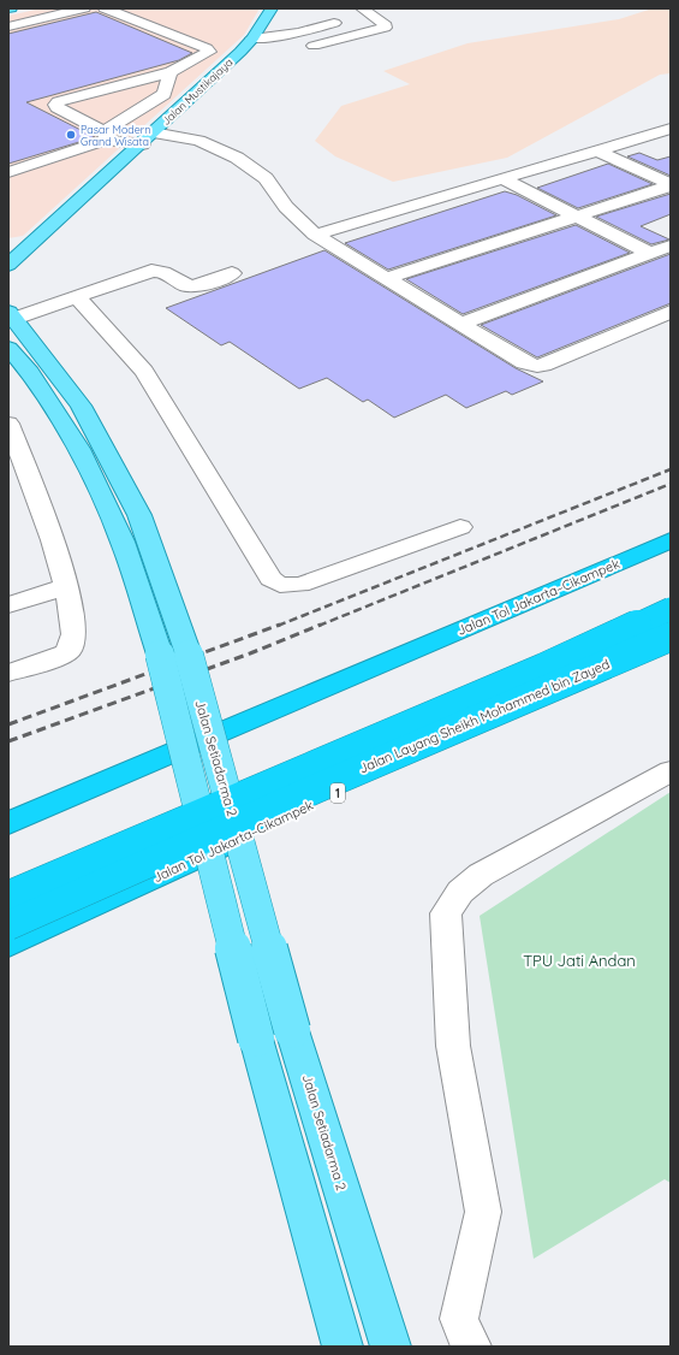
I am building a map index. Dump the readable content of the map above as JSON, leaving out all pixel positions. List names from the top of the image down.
{
  "streets": {
    "highway": ["Jalan Tol Jakarta–Cikampek", "Jalan Layang Sheikh Mohammed bin Zayed", "1"],
    "main road": ["Jalan Mustikajaya", "Jalan Setiadarma 2"]
  },
  "parks": ["TPU Jati Andan"],
  "places": ["Pasar Modern Grand Wisata"]
}
